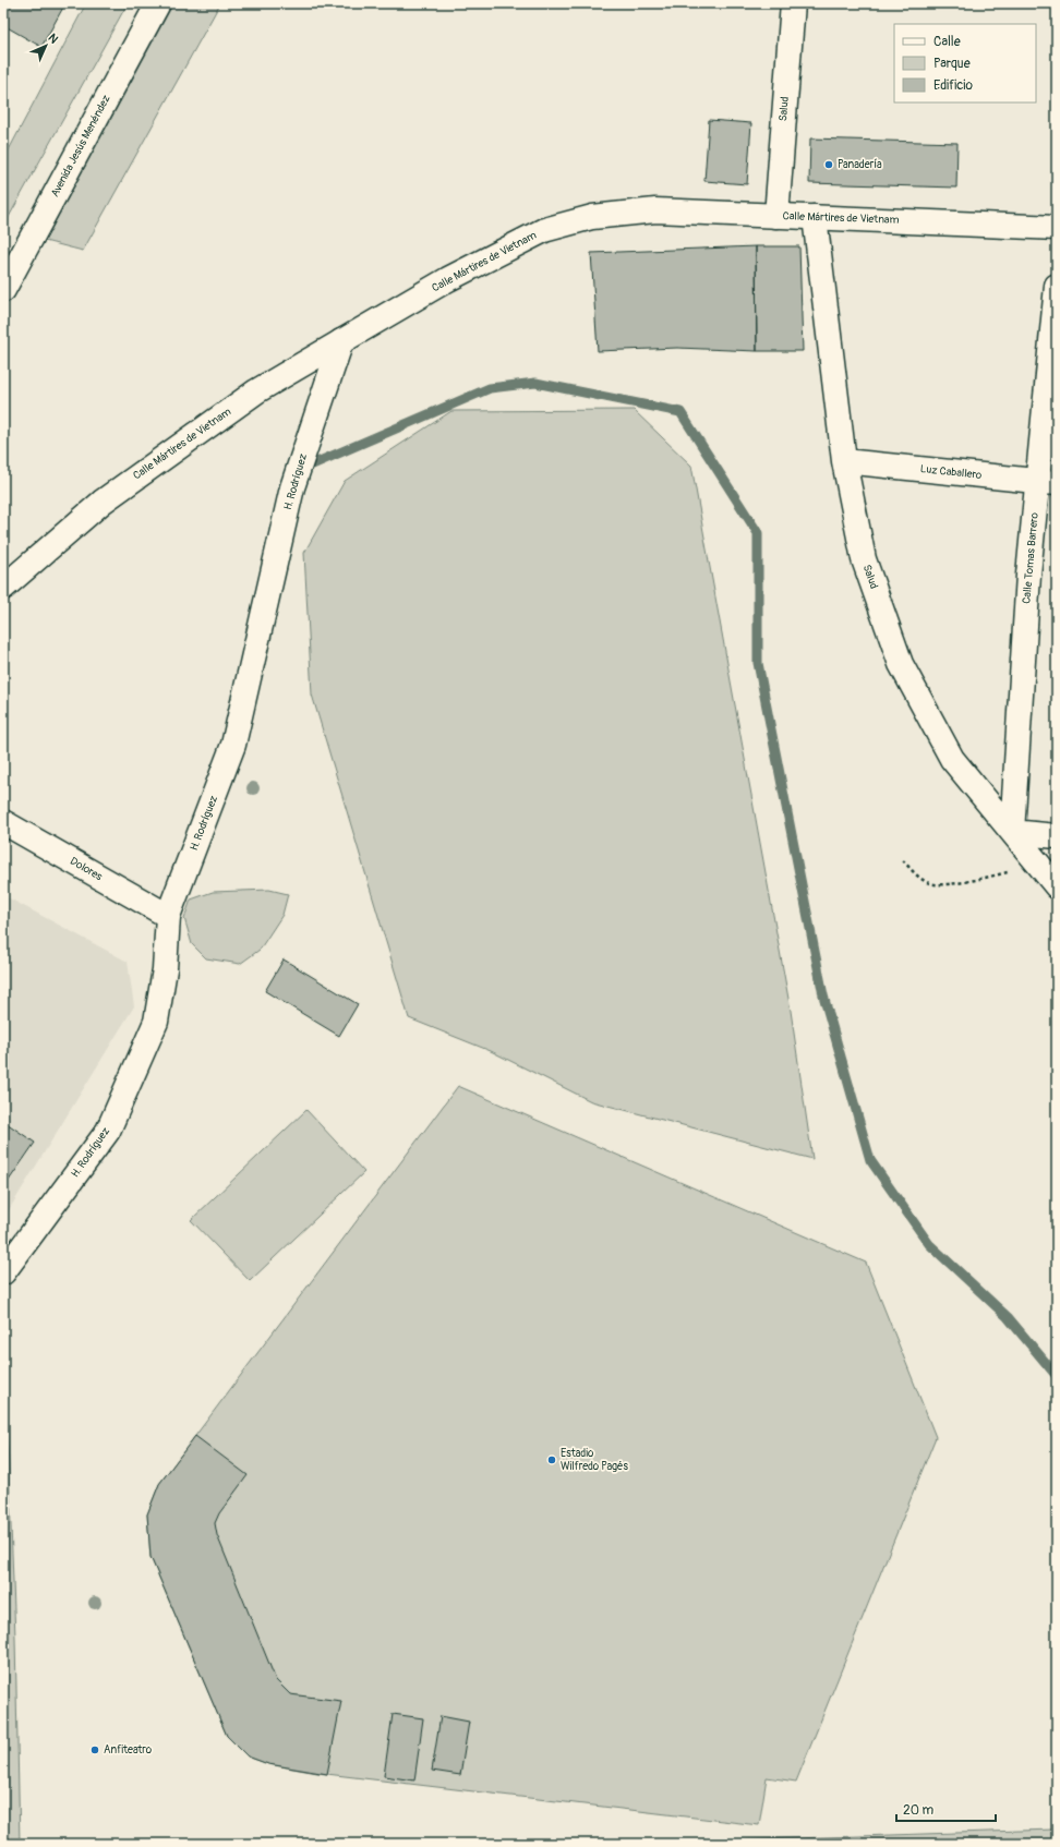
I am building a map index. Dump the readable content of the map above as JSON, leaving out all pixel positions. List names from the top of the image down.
{
  "streets": {
    "street": [
      "Salud",
      "Avenida Jesús Menéndez",
      "Calle Mártires de Vietnam",
      "Luz Caballero",
      "H. Rodríguez",
      "Calle Tomas Barrero",
      "Dolores"
    ]
  },
  "crossings": [
    ["Salud", "Calle Mártires de Vietnam"],
    ["Salud", "Luz Caballero"],
    ["Salud", "Calle Tomas Barrero"],
    ["Calle Mártires de Vietnam", "H. Rodríguez"],
    ["Luz Caballero", "Calle Tomas Barrero"],
    ["H. Rodríguez", "Dolores"]
  ],
  "places": ["Panadería", "Estadio Wilfredo Pagés", "Anfiteatro"],
  "legend": ["Calle", "Parque", "Edificio"],
  "scale_bar": "20 m",
  "north": "top right"
}
